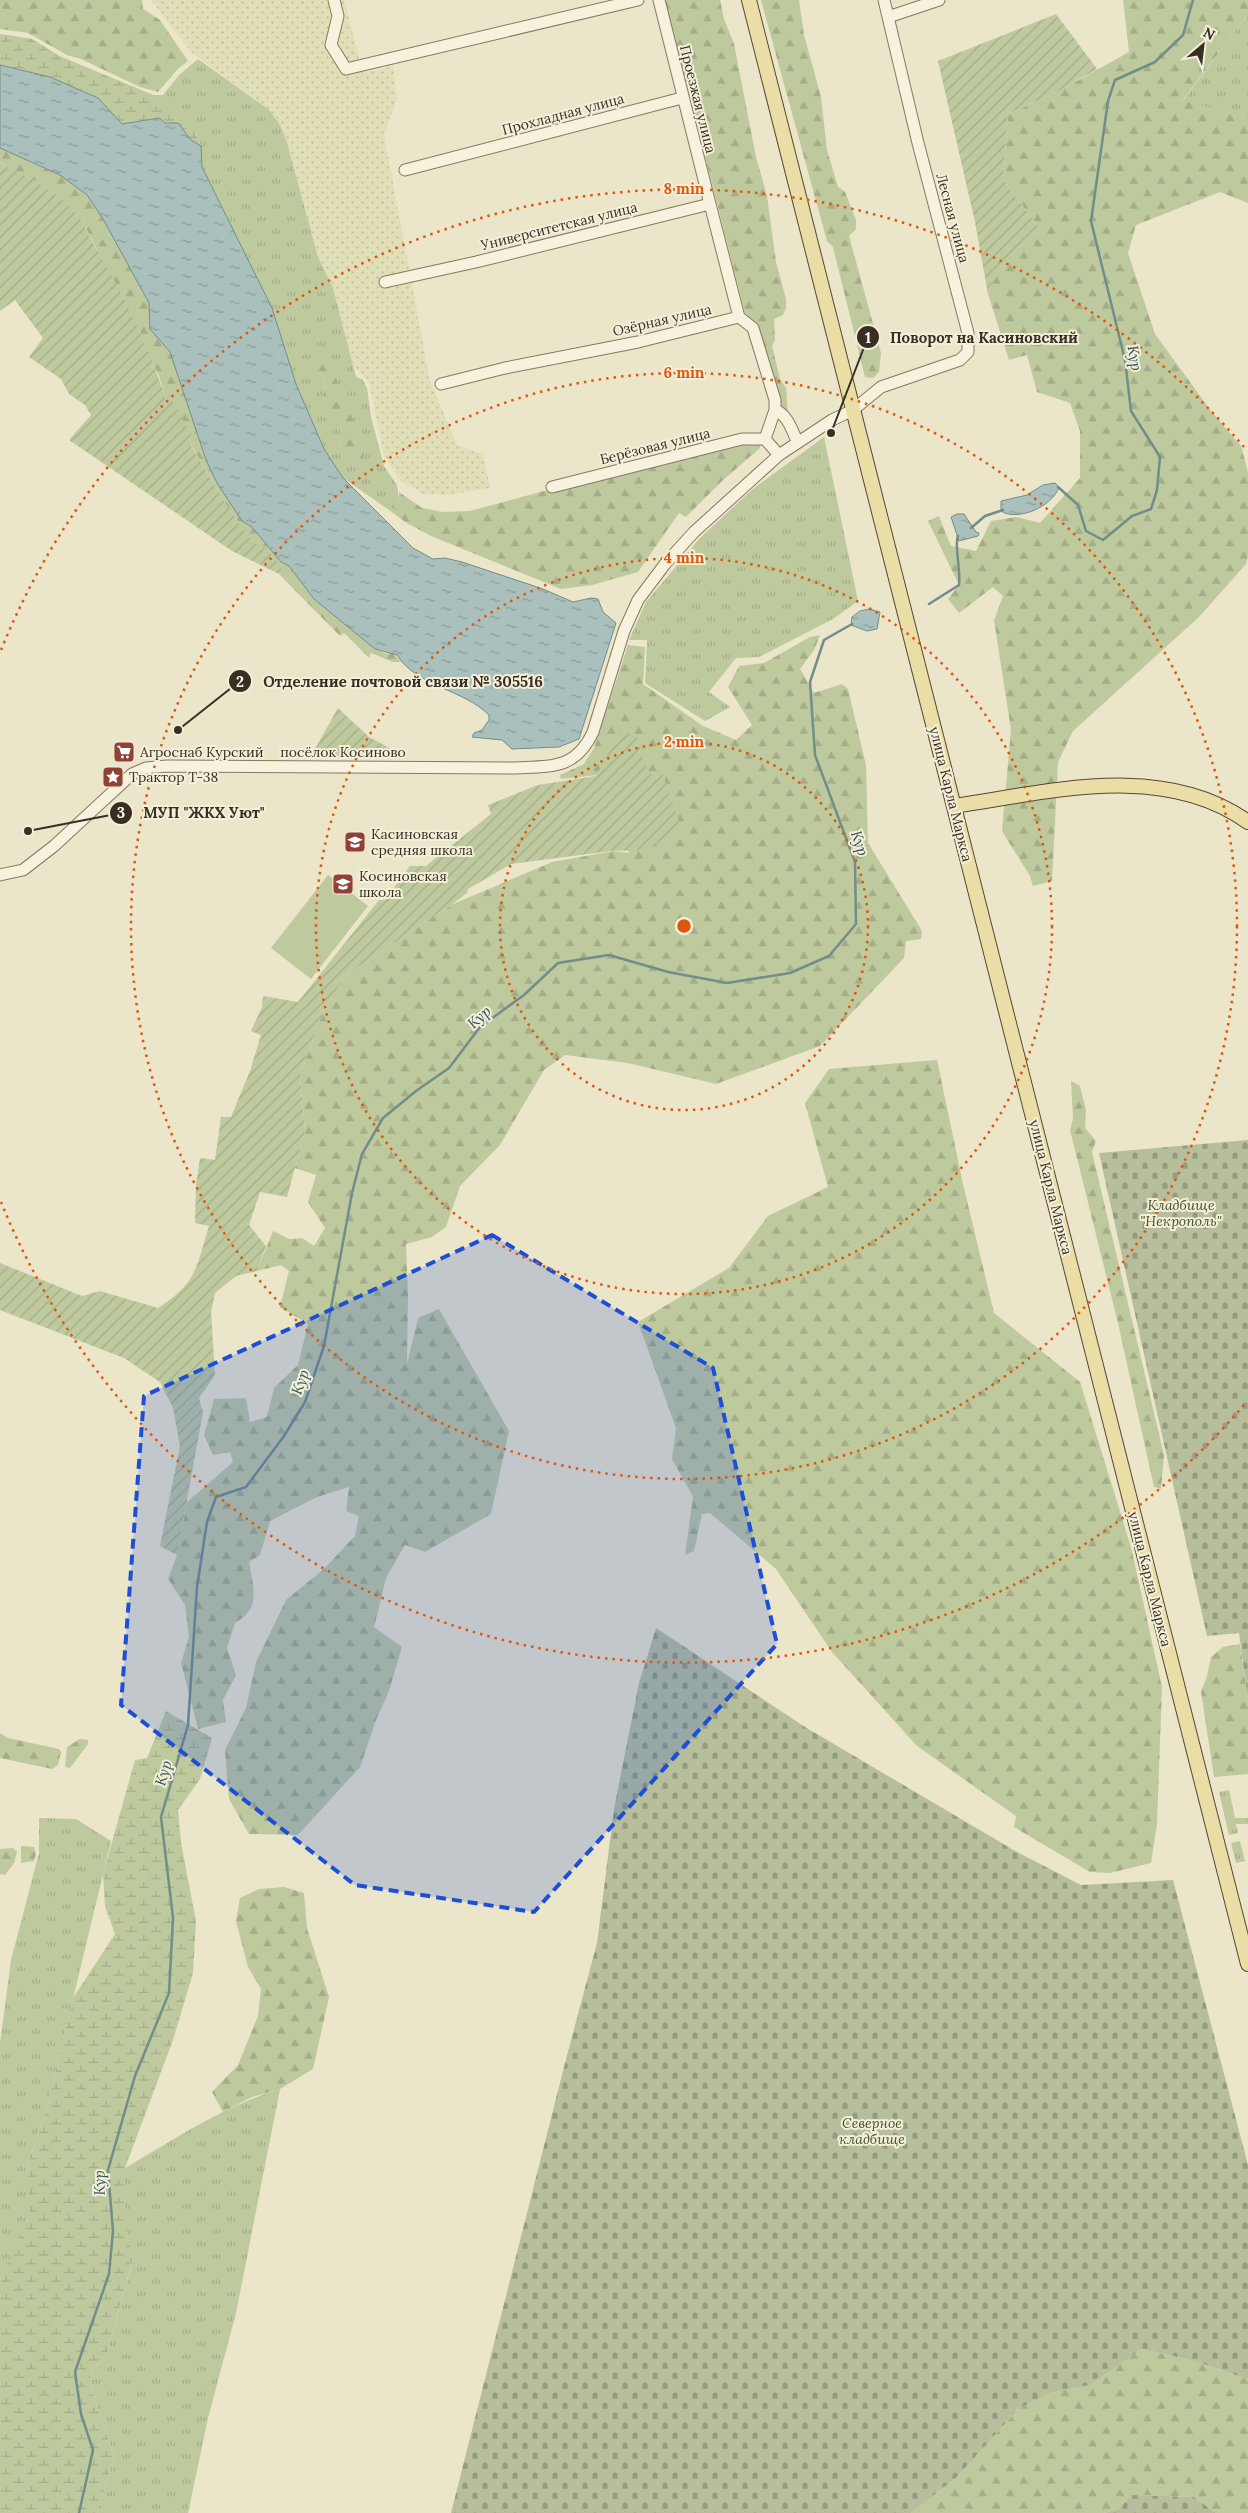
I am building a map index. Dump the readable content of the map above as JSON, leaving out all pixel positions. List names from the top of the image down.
{
  "streets": {
    "main road": ["улица Карла Маркса"],
    "street": [
      "Проезжая улица",
      "Прохладная улица",
      "Лесная улица",
      "Университетская улица",
      "Озёрная улица",
      "Берёзовая улица",
      "посёлок Косиново"
    ]
  },
  "crossings": [
    ["Проезжая улица", "Прохладная улица"],
    ["Проезжая улица", "Университетская улица"],
    ["Лесная улица", "посёлок Косиново"],
    ["посёлок Косиново", "улица Карла Маркса"]
  ],
  "water": ["Кур"],
  "parks": ["Кладбище \"Некрополь\"", "Северное кладбище"],
  "places": {
    "other": ["Поворот на Касиновский", "Отделение почтовой связи № 305516", "МУП \"ЖКХ Уют\""],
    "supermarket": ["Агроснаб Курский"],
    "place": ["Трактор Т-38"],
    "school or university": ["Касиновская средняя школа", "Косиновская школа"]
  },
  "north": "top right",
  "rings": [
    "8 min",
    "6 min",
    "4 min",
    "2 min"
  ]
}
